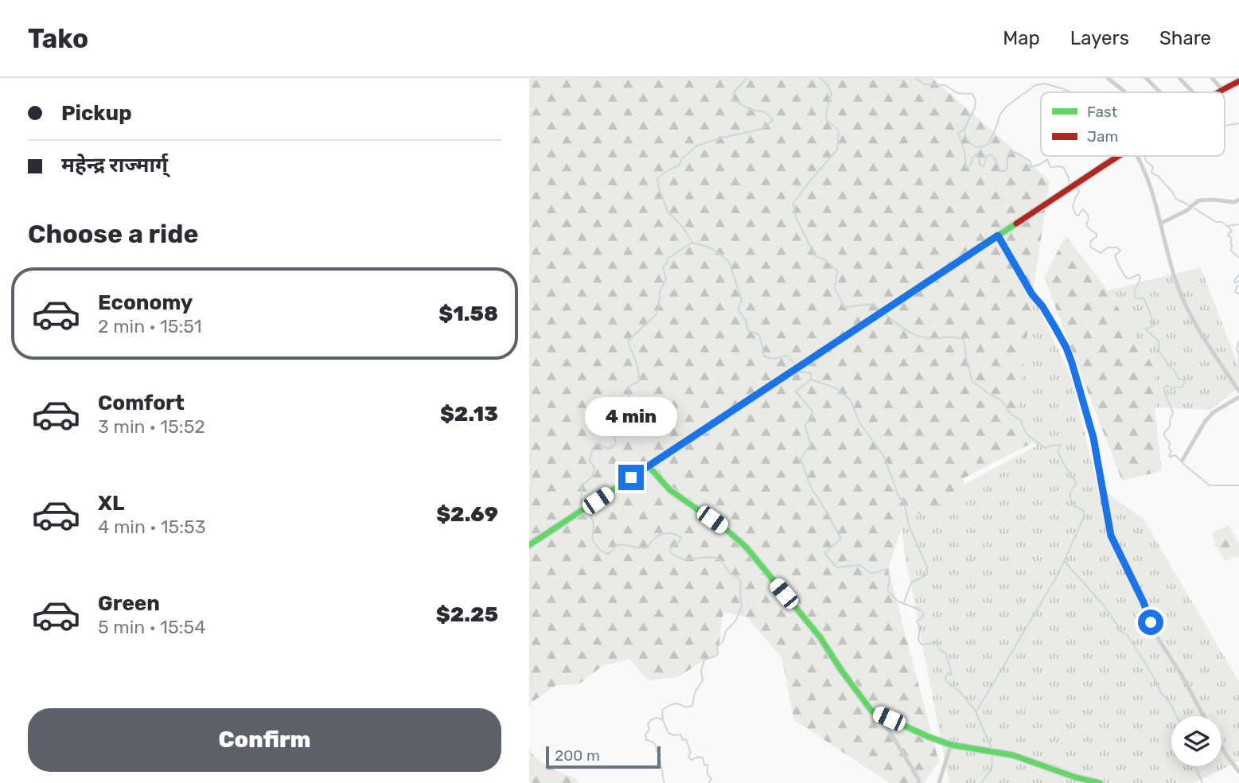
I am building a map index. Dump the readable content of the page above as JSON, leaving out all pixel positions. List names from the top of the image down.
{
  "legend": ["Fast", "Jam"],
  "scale_bar": "200 m",
  "page": {
    "header": "Tako",
    "nav": ["Map", "Layers", "Share"],
    "banner": ["Pickup", "महेन्द्र राज्मार्ग्"],
    "heading": "Choose a ride",
    "list": [
      {
        "name": "Economy",
        "note": "2 min · 15:51",
        "value": "$1.58"
      },
      {
        "name": "Comfort",
        "note": "3 min · 15:52",
        "value": "$2.13"
      },
      {
        "name": "XL",
        "note": "4 min · 15:53",
        "value": "$2.69"
      },
      {
        "name": "Green",
        "note": "5 min · 15:54",
        "value": "$2.25"
      }
    ],
    "bubble": "4 min",
    "buttons": "Confirm",
    "scale": "200 m"
  }
}
